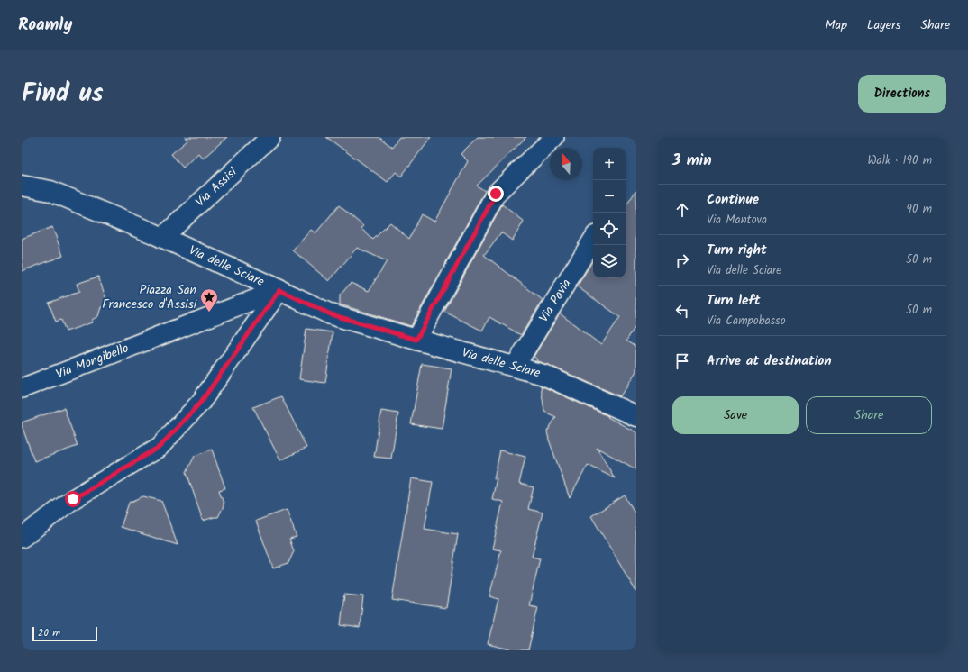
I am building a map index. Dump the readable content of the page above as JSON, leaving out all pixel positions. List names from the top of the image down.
{
  "streets": {
    "street": [
      "Via Assisi",
      "Via delle Sciare",
      "Via Pavia",
      "Via Mongibello"
    ]
  },
  "crossings": [
    ["Via Assisi", "Via delle Sciare"],
    ["Via delle Sciare", "Via Pavia"],
    ["Via delle Sciare", "Via Mongibello"]
  ],
  "places": {
    "place": ["Piazza San Francesco d'Assisi"]
  },
  "scale_bar": "20 m",
  "north": "top",
  "page": {
    "header": "Roamly",
    "nav": ["Map", "Layers", "Share"],
    "title": "Find us",
    "buttons": [
      "Directions",
      ["Save", "Share"]
    ],
    "heading": ["3 min", "Walk · 190 m"],
    "map_buttons": ["+", "−"],
    "list": [
      ["Continue", "Via Mantova", "90 m"],
      ["Turn right", "Via delle Sciare", "50 m"],
      ["Turn left", "Via Campobasso", "50 m"],
      "Arrive at destination"
    ],
    "scale": "20 m"
  }
}
